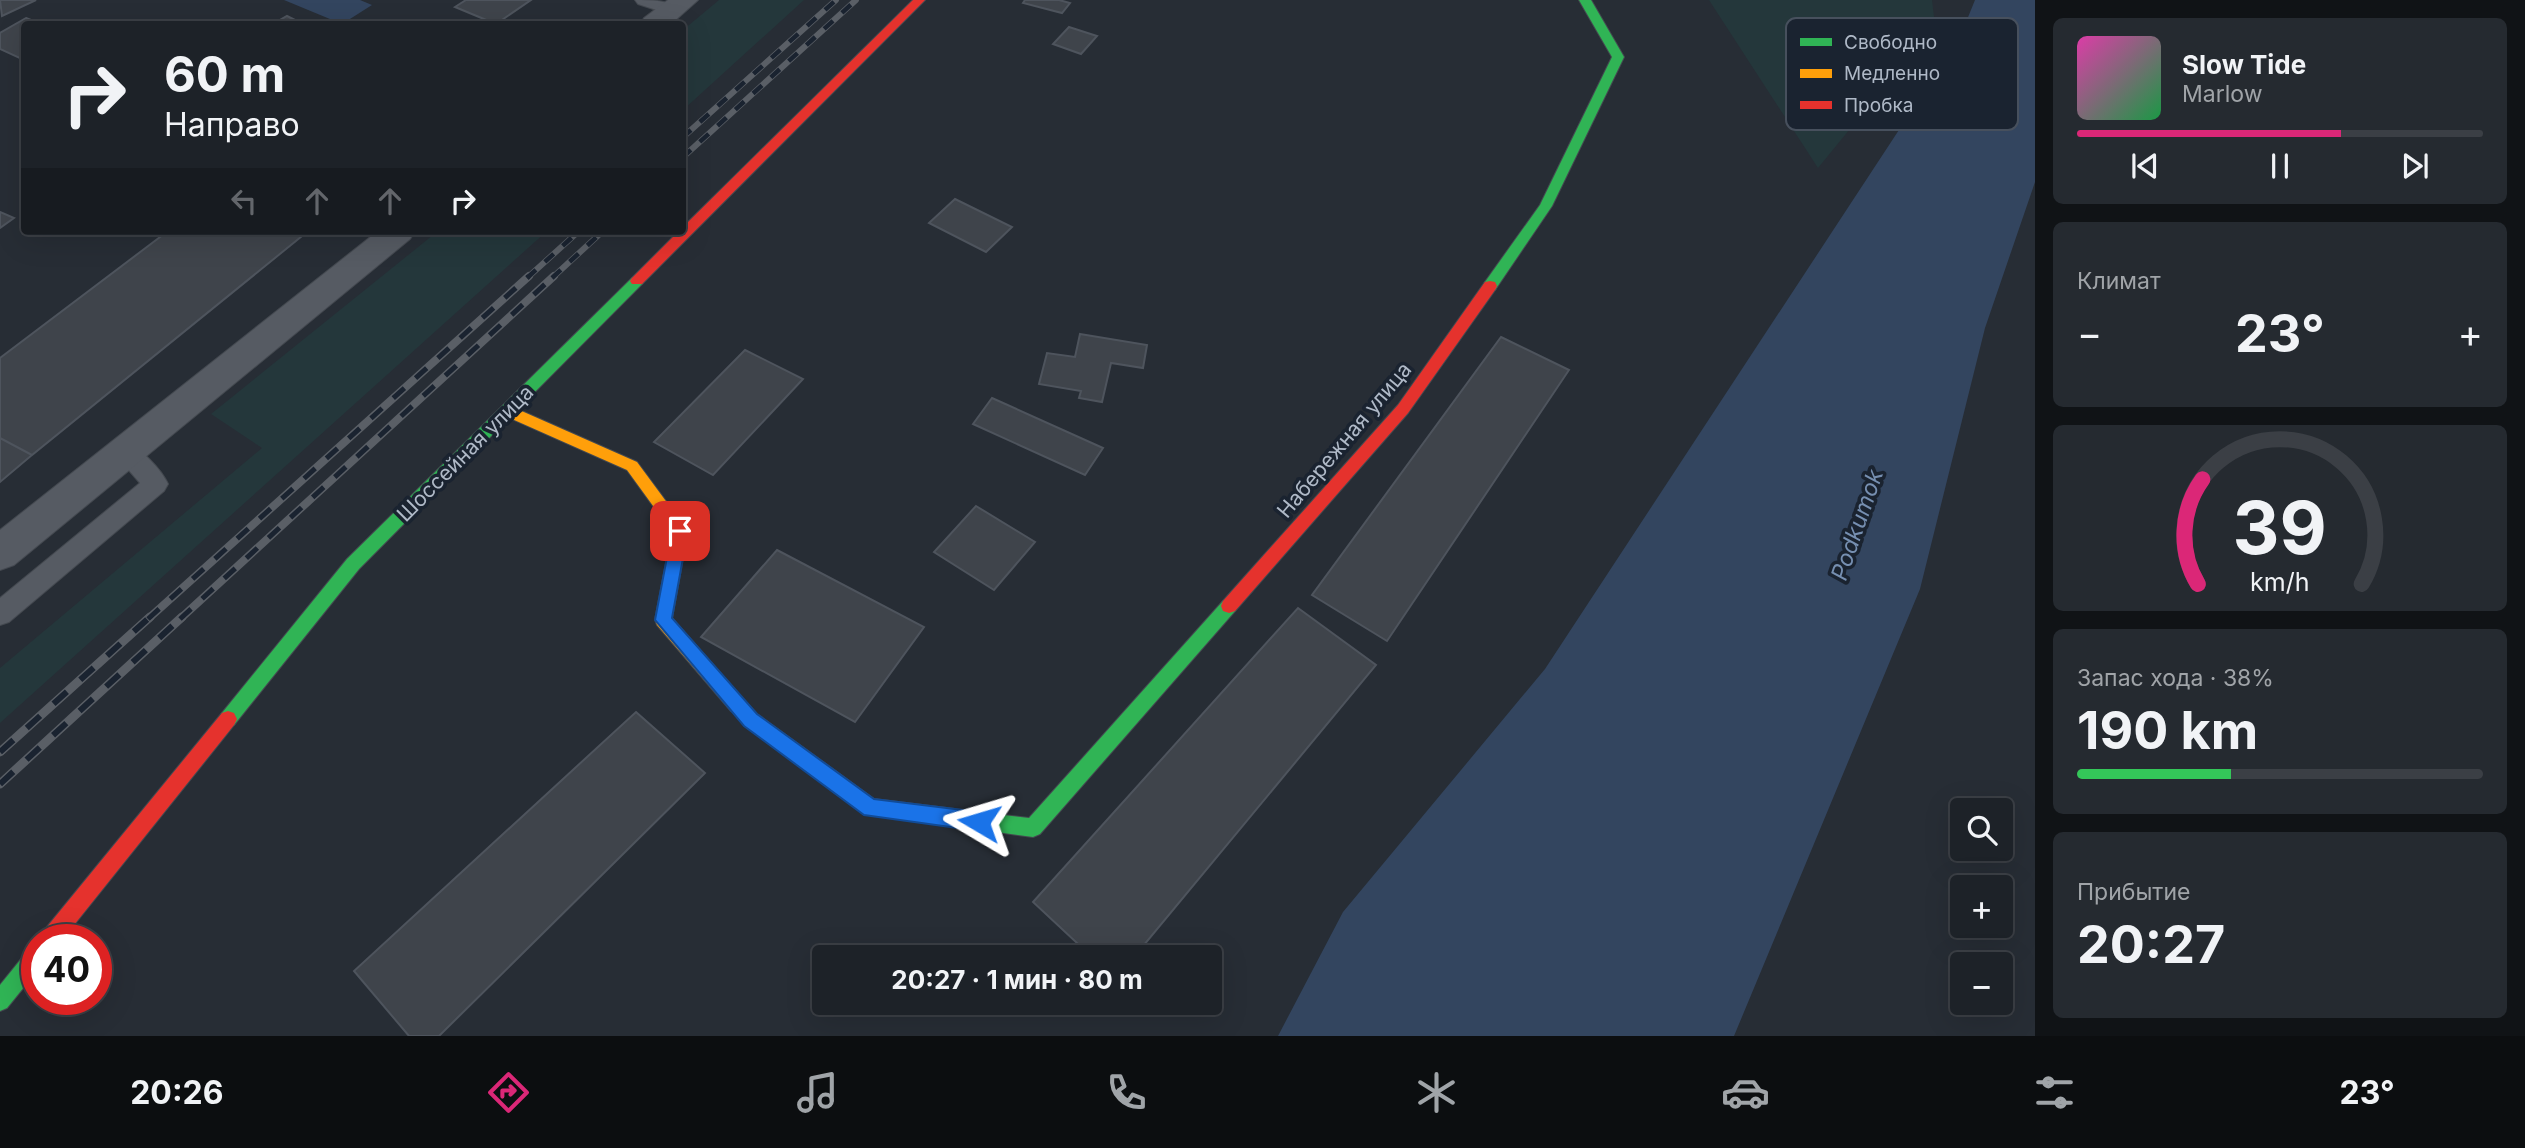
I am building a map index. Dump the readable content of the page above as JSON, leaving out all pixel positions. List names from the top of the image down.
{
  "streets": {
    "street": ["Набережная улица", "Шоссейная улица"]
  },
  "crossings": [
    ["Набережная улица", "Шоссейная улица"]
  ],
  "water": ["Podkumok"],
  "legend": ["Свободно", "Медленно", "Пробка"],
  "page": {
    "turn": ["60 m", "Направо"],
    "song": ["Slow Tide", "Marlow"],
    "tile": [
      "Климат",
      ["Запас хода · 38%", "190 km"],
      ["Прибытие", "20:27"]
    ],
    "heat": ["−", "23°", "+"],
    "map_buttons": ["+", "−"],
    "limit": "40",
    "trip": "20:27 · 1 мин · 80 m",
    "tabs": ["20:26", "23°"],
    "gauge": ["39", "km/h"]
  }
}
